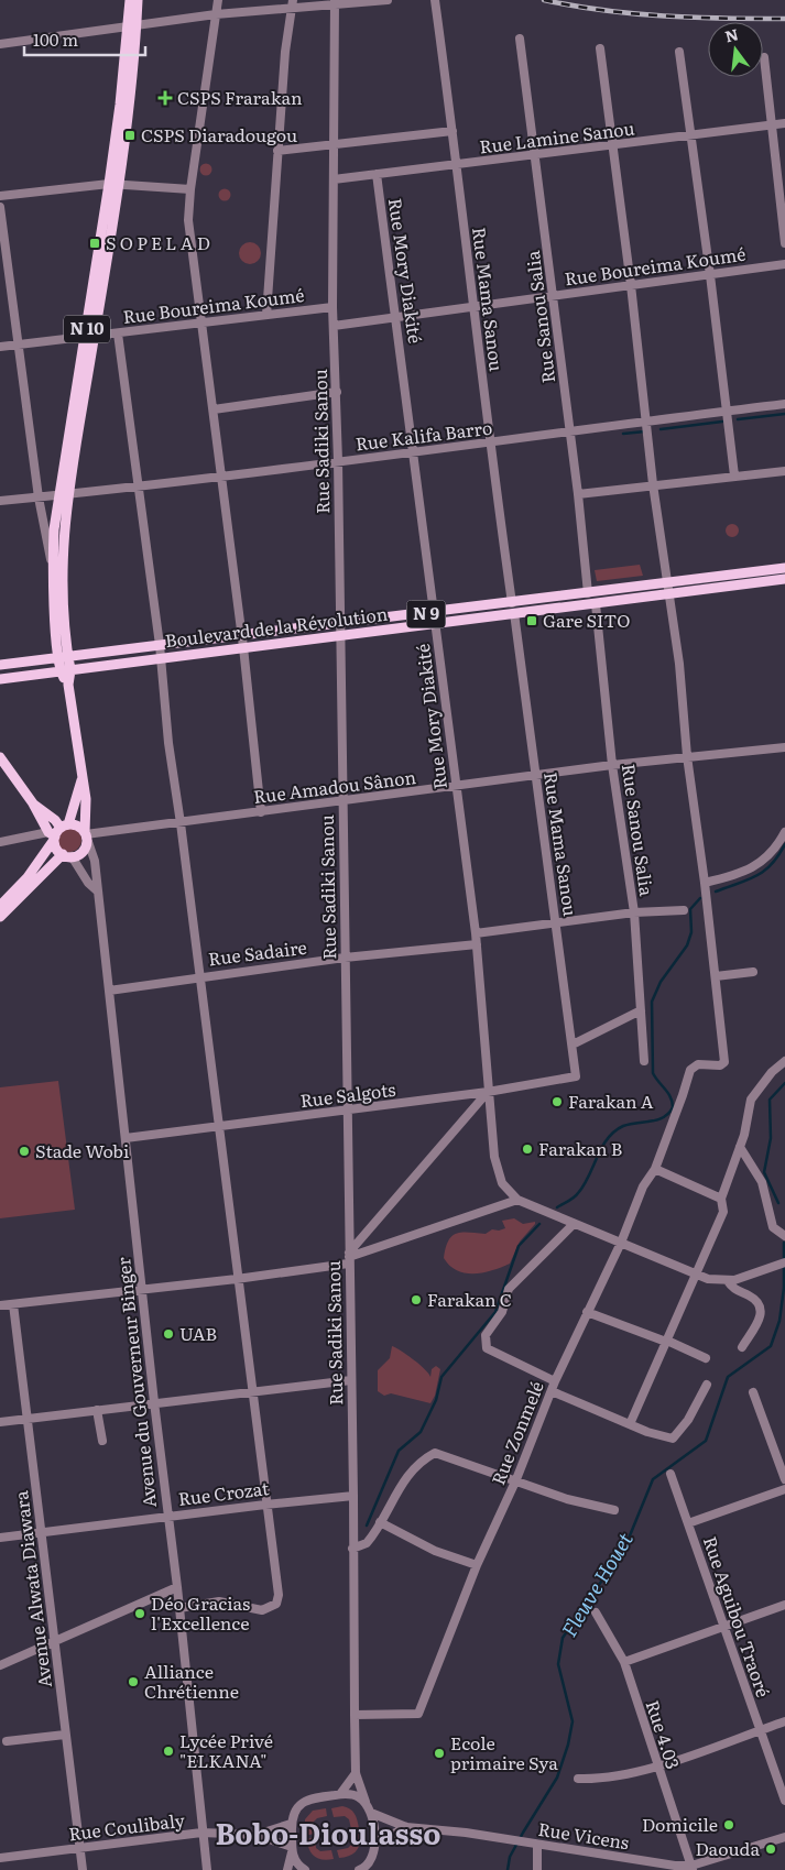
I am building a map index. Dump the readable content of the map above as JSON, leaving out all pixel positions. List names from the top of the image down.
{
  "streets": {
    "main road": [
      "N 10",
      "N 9",
      "Boulevard de la Révolution",
      "Avenue du Gouverneur Binger"
    ],
    "street": [
      "Rue Lamine Sanou",
      "Rue Boureima Koumé",
      "Rue Mory Diakité",
      "Rue Mama Sanou",
      "Rue Sanou Salia",
      "Rue Kalifa Barro",
      "Rue Sadiki Sanou",
      "Rue Amadou Sânon",
      "Rue Sadaire",
      "Rue Salgots",
      "Rue Zonmelé",
      "Rue Crozat",
      "Avenue Alwata Diawara",
      "Rue Aguibou Traoré",
      "Rue 4.03",
      "Rue Coulibaly",
      "Rue Vicens"
    ]
  },
  "crossings": [
    ["Rue Lamine Sanou", "Rue Mory Diakité"],
    ["Rue Lamine Sanou", "Rue Mama Sanou"],
    ["Rue Lamine Sanou", "Rue Sanou Salia"],
    ["Rue Lamine Sanou", "Rue Sadiki Sanou"],
    ["Rue Boureima Koumé", "Rue Mory Diakité"],
    ["Rue Boureima Koumé", "Rue Mama Sanou"],
    ["Rue Boureima Koumé", "Rue Sanou Salia"],
    ["Rue Boureima Koumé", "N 10"],
    ["Rue Boureima Koumé", "Rue Sadiki Sanou"],
    ["Rue Mory Diakité", "Rue Kalifa Barro"],
    ["Rue Mory Diakité", "Boulevard de la Révolution"],
    ["Rue Mory Diakité", "Rue Amadou Sânon"],
    ["Rue Mory Diakité", "Rue Sadaire"],
    ["Rue Mory Diakité", "Rue Salgots"],
    ["Rue Mama Sanou", "Rue Kalifa Barro"],
    ["Rue Mama Sanou", "Boulevard de la Révolution"],
    ["Rue Mama Sanou", "Rue Amadou Sânon"],
    ["Rue Mama Sanou", "Rue Salgots"],
    ["Rue Sanou Salia", "Rue Kalifa Barro"],
    ["Rue Sanou Salia", "Boulevard de la Révolution"],
    ["Rue Sanou Salia", "Rue Amadou Sânon"],
    ["N 10", "Rue Kalifa Barro"],
    ["N 10", "Boulevard de la Révolution"],
    ["N 10", "Avenue du Gouverneur Binger"],
    ["Rue Kalifa Barro", "Rue Sadiki Sanou"],
    ["Rue Sadiki Sanou", "Boulevard de la Révolution"],
    ["Rue Sadiki Sanou", "Rue Amadou Sânon"],
    ["Rue Sadiki Sanou", "Rue Sadaire"],
    ["Rue Sadiki Sanou", "Rue Salgots"],
    ["Rue Sadiki Sanou", "Rue Zonmelé"],
    ["Rue Sadiki Sanou", "Rue Crozat"],
    ["Rue Sadiki Sanou", "Rue Vicens"],
    ["Boulevard de la Révolution", "Avenue du Gouverneur Binger"],
    ["Rue Amadou Sânon", "Avenue du Gouverneur Binger"],
    ["Rue Sadaire", "Avenue du Gouverneur Binger"],
    ["Rue Salgots", "Avenue du Gouverneur Binger"],
    ["Avenue du Gouverneur Binger", "Rue Crozat"],
    ["Avenue du Gouverneur Binger", "Rue Coulibaly"],
    ["Rue Crozat", "Avenue Alwata Diawara"],
    ["Avenue Alwata Diawara", "Rue Coulibaly"],
    ["Rue 4.03", "Rue Vicens"]
  ],
  "districts": ["Bobo-Dioulasso"],
  "water": ["Fleuve Houet"],
  "places": {
    "health": ["CSPS Frarakan"],
    "transit": ["CSPS Diaradougou", "S O P E L A D", "Gare SITO"],
    "other": [
      "Farakan A",
      "Farakan B",
      "Stade Wobi",
      "Farakan C",
      "UAB",
      "Déo Gracias l'Excellence",
      "Alliance Chrétienne",
      "Lycée Privé \"ELKANA\"",
      "Ecole primaire Sya",
      "Domicile",
      "Daouda"
    ]
  },
  "scale_bar": "100 m",
  "north": "top"
}
